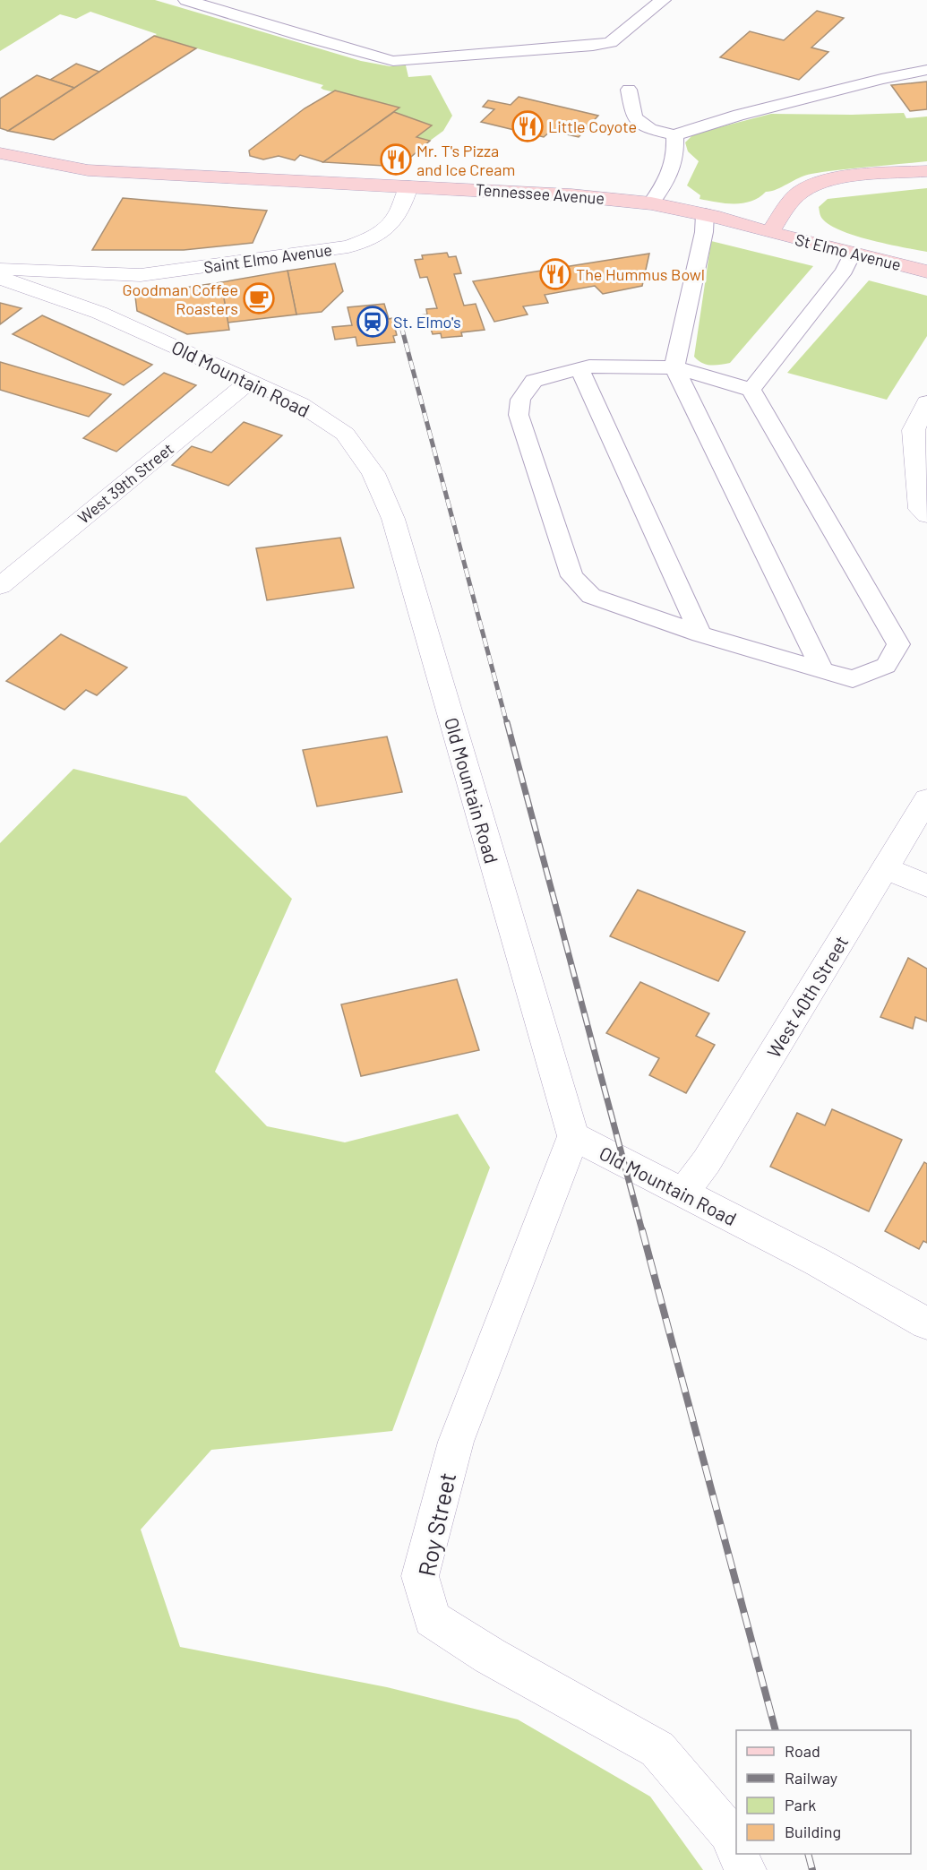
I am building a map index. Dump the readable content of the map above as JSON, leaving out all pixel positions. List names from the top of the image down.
{
  "streets": {
    "main road": ["Tennessee Avenue", "St Elmo Avenue"],
    "street": [
      "Saint Elmo Avenue",
      "Old Mountain Road",
      "West 39th Street",
      "West 40th Street",
      "Roy Street"
    ]
  },
  "crossings": [
    ["Tennessee Avenue", "St Elmo Avenue"],
    ["Tennessee Avenue", "Saint Elmo Avenue"],
    ["Old Mountain Road", "West 39th Street"],
    ["Old Mountain Road", "West 40th Street"],
    ["Old Mountain Road", "Roy Street"]
  ],
  "places": {
    "restaurant": ["Little Coyote", "Mr. T's Pizza and Ice Cream", "The Hummus Bowl"],
    "cafe": ["Goodman Coffee Roasters"],
    "station": ["St. Elmo's"]
  },
  "legend": [
    "Road",
    "Railway",
    "Park",
    "Building"
  ]
}
